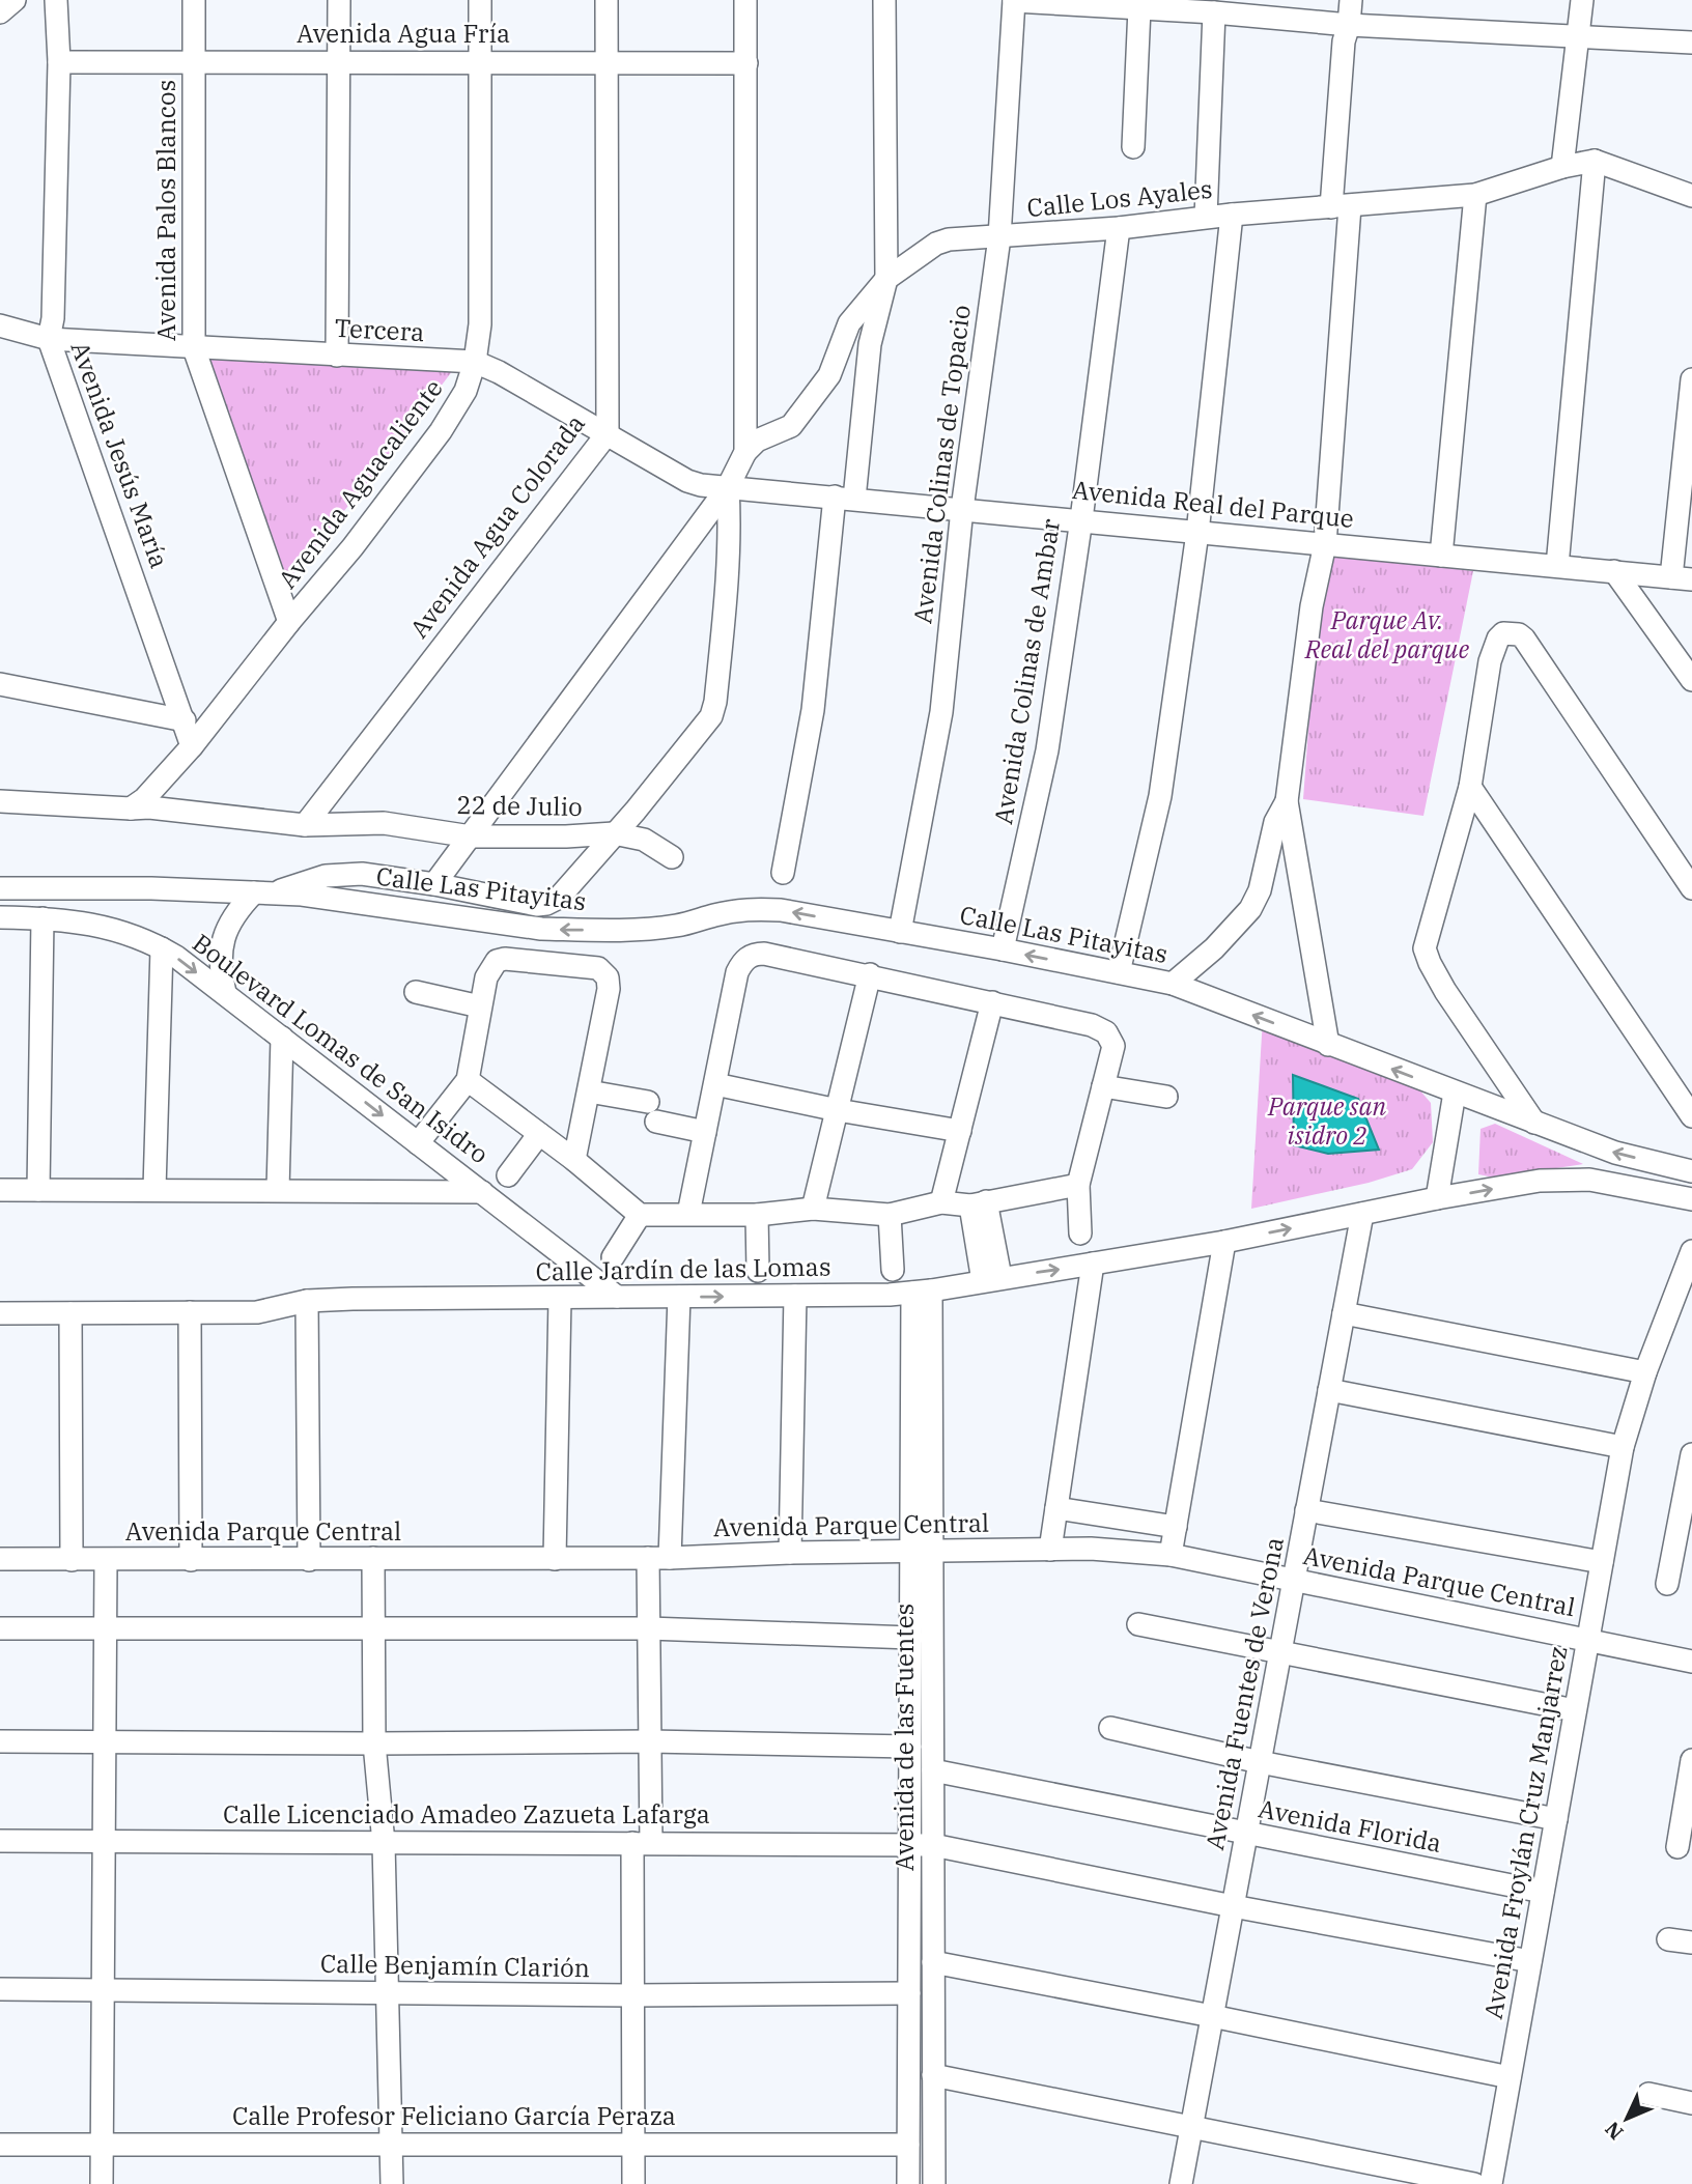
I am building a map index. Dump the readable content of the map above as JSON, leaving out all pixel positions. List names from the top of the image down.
{
  "streets": {
    "street": [
      "Avenida Agua Fría",
      "Calle Los Ayales",
      "Avenida Palos Blancos",
      "Tercera",
      "Avenida Jesús María",
      "Avenida Colinas de Topacio",
      "Avenida Aguacaliente",
      "Avenida Real del Parque",
      "Avenida Agua Colorada",
      "Avenida Colinas de Ambar",
      "22 de Julio",
      "Calle Las Pitayitas",
      "Boulevard Lomas de San Isidro",
      "Calle Jardín de las Lomas",
      "Avenida Parque Central",
      "Avenida Fuentes de Verona",
      "Avenida de las Fuentes",
      "Calle Licenciado Amadeo Zazueta Lafarga",
      "Avenida Florida",
      "Avenida Froylán Cruz Manjarrez",
      "Calle Benjamín Clarión",
      "Calle Profesor Feliciano García Peraza"
    ]
  },
  "crossings": [
    ["Avenida Agua Fría", "Avenida Palos Blancos"],
    ["Avenida Agua Fría", "Avenida Jesús María"],
    ["Avenida Agua Fría", "Avenida Aguacaliente"],
    ["Avenida Agua Fría", "Avenida Agua Colorada"],
    ["Calle Los Ayales", "Avenida Colinas de Topacio"],
    ["Calle Los Ayales", "Avenida Colinas de Ambar"],
    ["Avenida Palos Blancos", "Tercera"],
    ["Avenida Palos Blancos", "Avenida Aguacaliente"],
    ["Tercera", "Avenida Jesús María"],
    ["Tercera", "Avenida Aguacaliente"],
    ["Tercera", "Avenida Real del Parque"],
    ["Tercera", "Avenida Agua Colorada"],
    ["Tercera", "22 de Julio"],
    ["Avenida Jesús María", "Avenida Aguacaliente"],
    ["Avenida Colinas de Topacio", "Avenida Real del Parque"],
    ["Avenida Colinas de Topacio", "Calle Las Pitayitas"],
    ["Avenida Aguacaliente", "22 de Julio"],
    ["Avenida Real del Parque", "Avenida Colinas de Ambar"],
    ["Avenida Real del Parque", "22 de Julio"],
    ["Avenida Agua Colorada", "22 de Julio"],
    ["Avenida Colinas de Ambar", "Calle Las Pitayitas"],
    ["Boulevard Lomas de San Isidro", "Calle Jardín de las Lomas"],
    ["Calle Jardín de las Lomas", "Avenida Fuentes de Verona"],
    ["Calle Jardín de las Lomas", "Avenida de las Fuentes"],
    ["Avenida Parque Central", "Avenida Fuentes de Verona"],
    ["Avenida Parque Central", "Avenida de las Fuentes"],
    ["Avenida Parque Central", "Avenida Froylán Cruz Manjarrez"],
    ["Avenida Fuentes de Verona", "Calle Licenciado Amadeo Zazueta Lafarga"],
    ["Avenida Fuentes de Verona", "Avenida Florida"],
    ["Avenida de las Fuentes", "Calle Licenciado Amadeo Zazueta Lafarga"],
    ["Avenida de las Fuentes", "Avenida Florida"],
    ["Avenida de las Fuentes", "Calle Benjamín Clarión"],
    ["Avenida de las Fuentes", "Calle Profesor Feliciano García Peraza"],
    ["Calle Licenciado Amadeo Zazueta Lafarga", "Avenida Froylán Cruz Manjarrez"],
    ["Avenida Florida", "Avenida Froylán Cruz Manjarrez"]
  ],
  "parks": ["Parque Av. Real del parque", "Parque san isidro 2"],
  "north": "bottom left"
}
